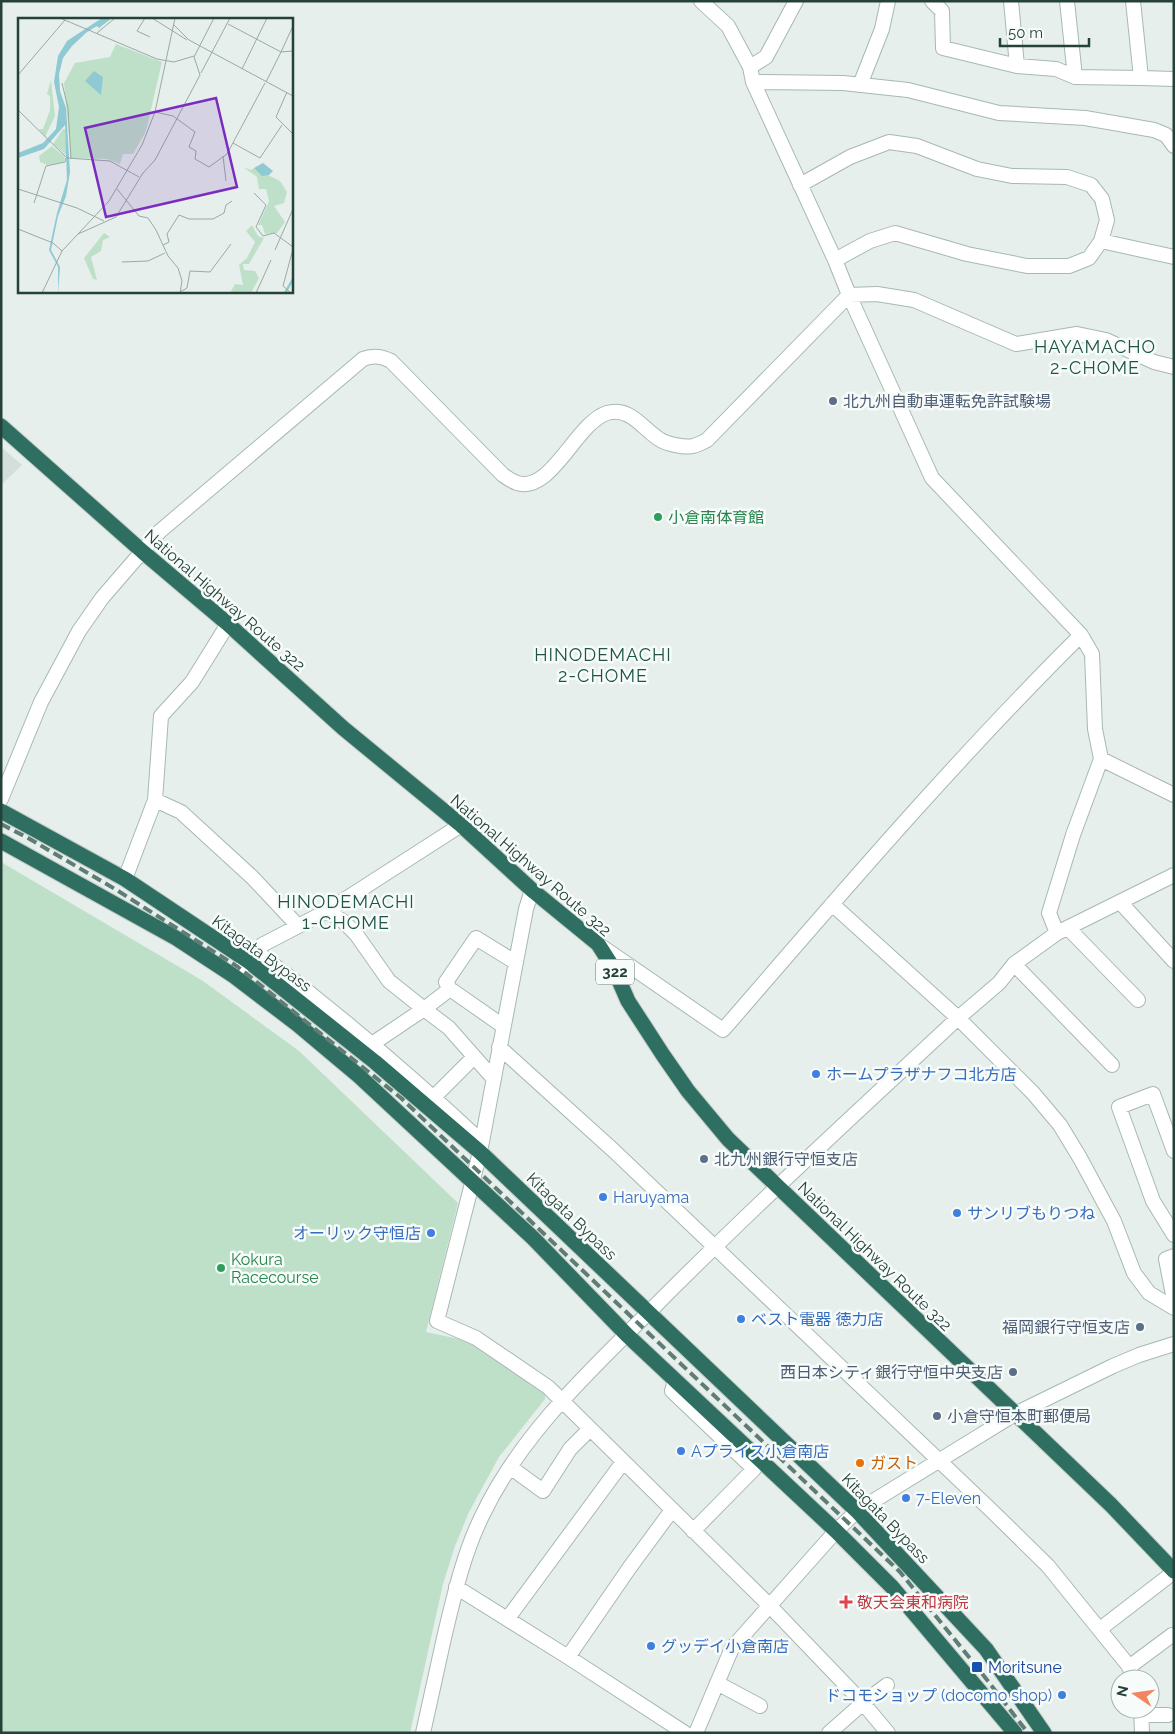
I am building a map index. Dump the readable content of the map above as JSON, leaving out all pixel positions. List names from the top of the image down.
{
  "streets": {
    "highway": ["National Highway Route 322", "Kitagata Bypass", "322"]
  },
  "districts": ["HAYAMACHO 2-CHOME", "HINODEMACHI 2-CHOME", "HINODEMACHI 1-CHOME"],
  "places": {
    "other": [
      "北九州自動車運転免許試験場",
      "小倉南体育館",
      "ホームプラザナフコ北方店",
      "北九州銀行守恒支店",
      "Haruyama",
      "サンリブもりつね",
      "オーリック守恒店",
      "Kokura Racecourse",
      "ベスト電器 徳力店",
      "福岡銀行守恒支店",
      "西日本シティ銀行守恒中央支店",
      "小倉守恒本町郵便局",
      "Aプライス小倉南店",
      "ガスト",
      "7-Eleven",
      "グッデイ小倉南店",
      "ドコモショップ (docomo shop)"
    ],
    "health": ["敬天会東和病院"],
    "transit": ["Moritsune"]
  },
  "scale_bar": "50 m",
  "north": "left"
}
